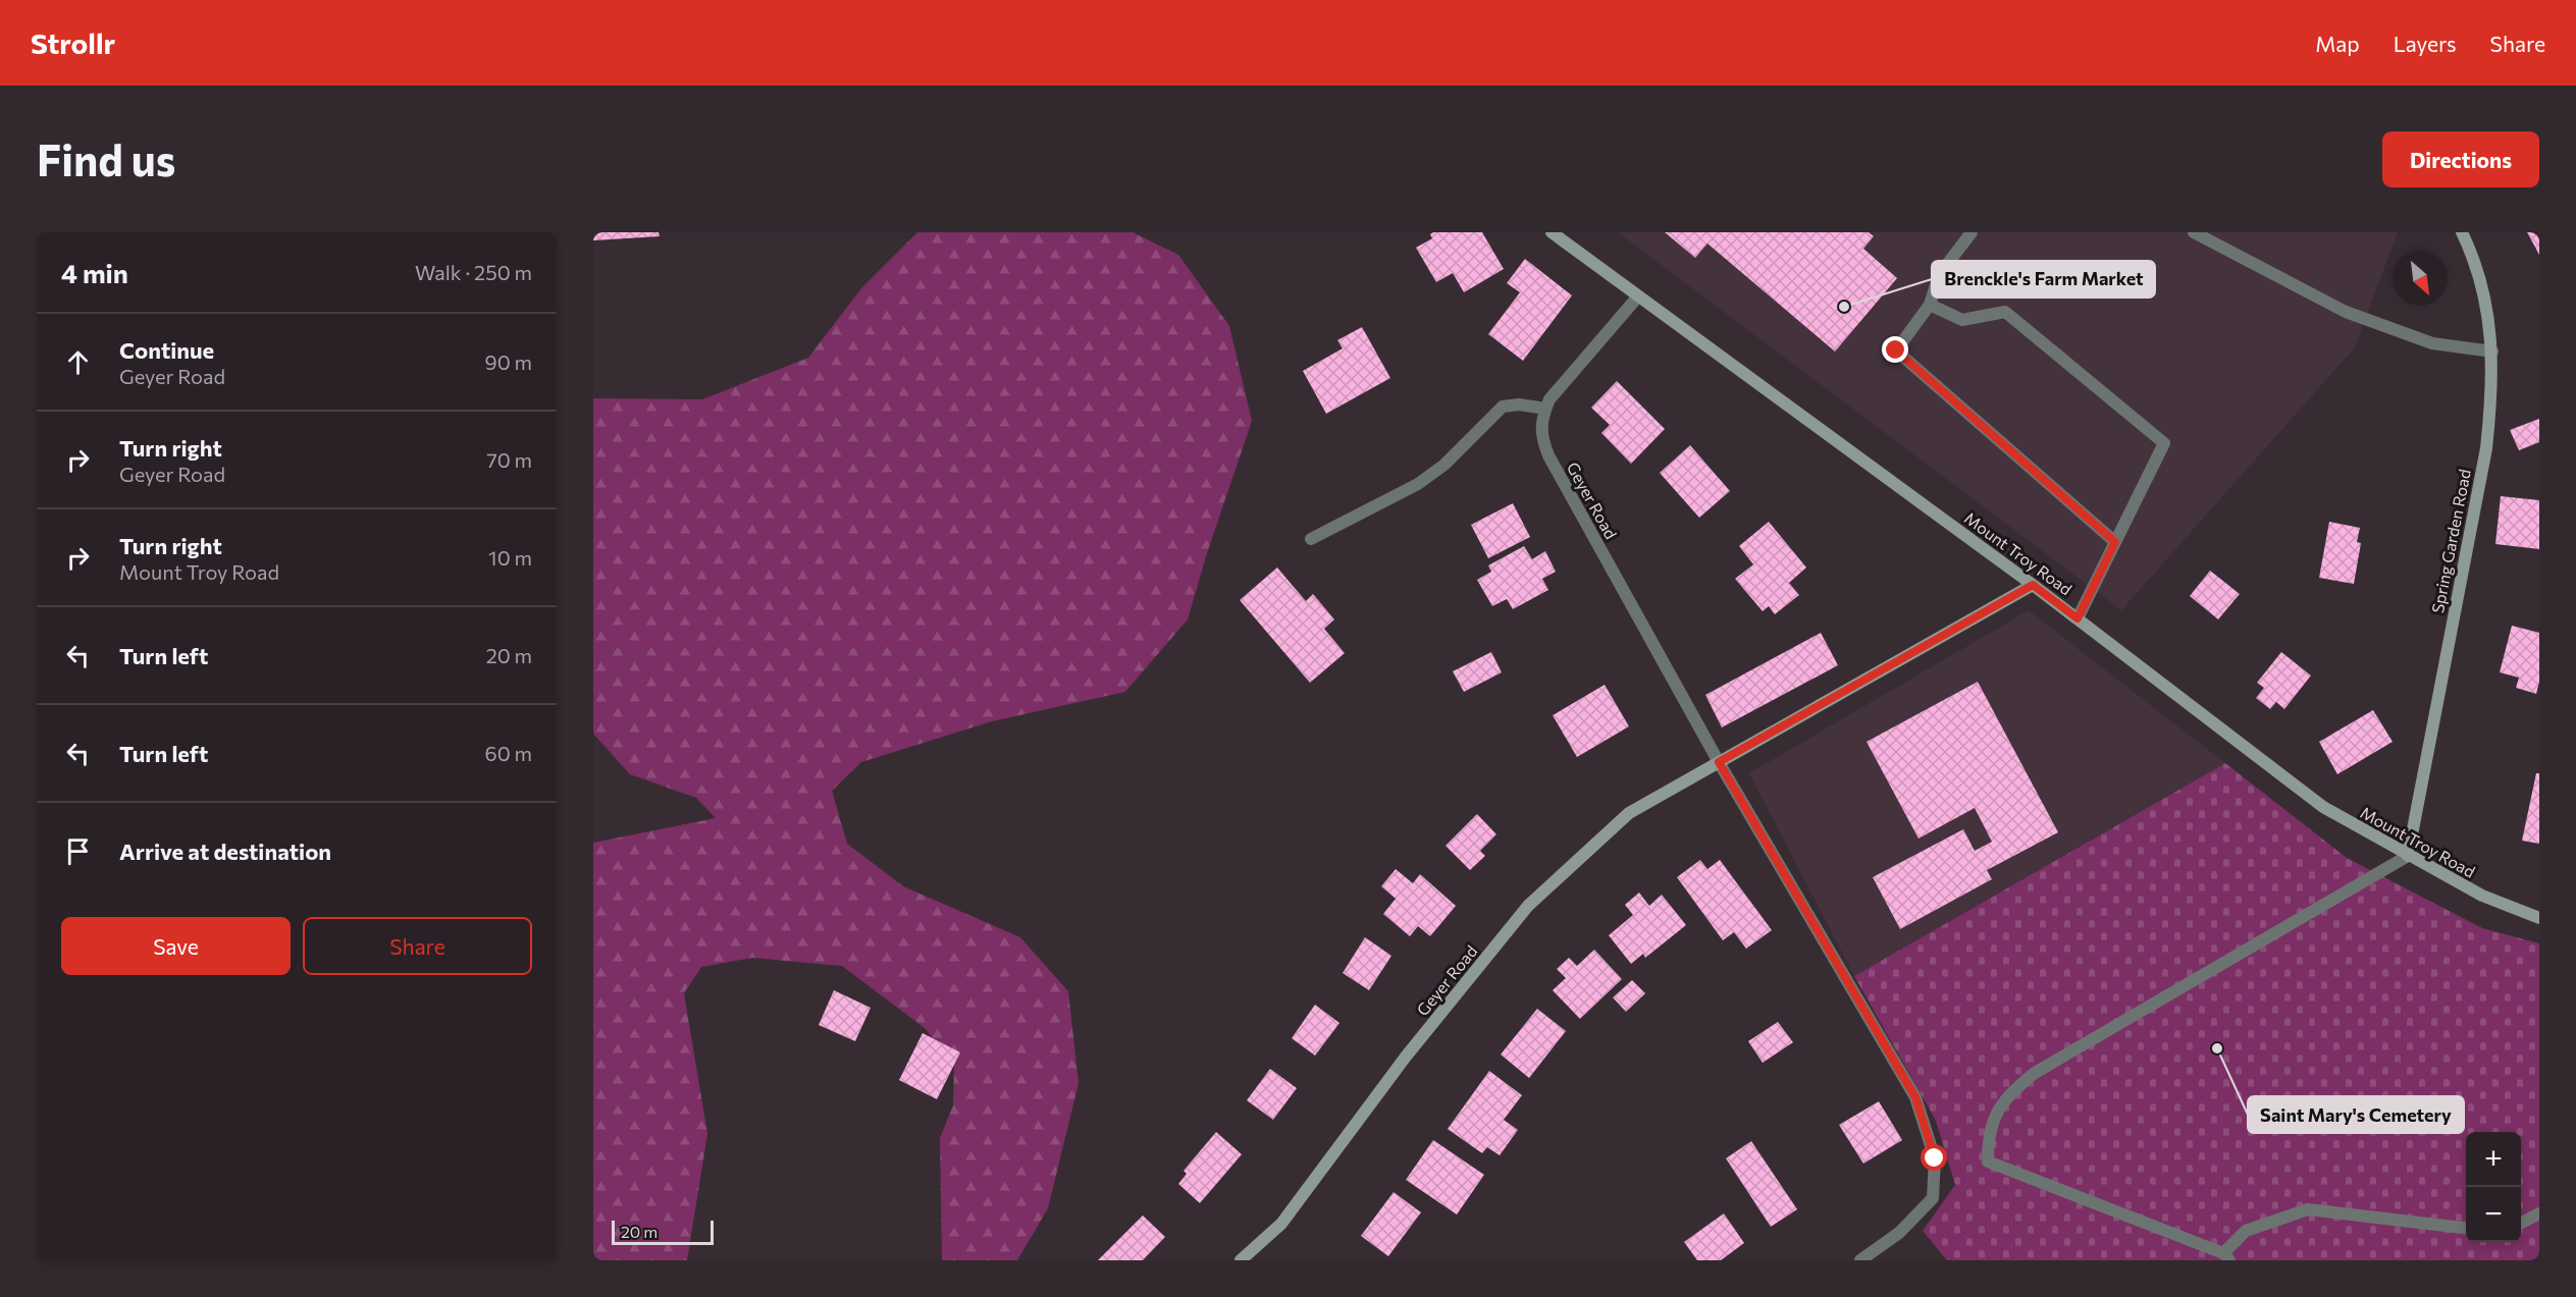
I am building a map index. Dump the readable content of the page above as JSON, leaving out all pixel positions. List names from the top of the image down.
{
  "streets": {
    "street": ["Geyer Road", "Spring Garden Road", "Mount Troy Road"]
  },
  "crossings": [
    ["Geyer Road", "Mount Troy Road"],
    ["Spring Garden Road", "Mount Troy Road"]
  ],
  "places": ["Brenckle's Farm Market", "Saint Mary's Cemetery"],
  "scale_bar": "20 m",
  "north": "bottom right",
  "page": {
    "header": "Strollr",
    "nav": ["Map", "Layers", "Share"],
    "buttons": [
      "Directions",
      ["Save", "Share"]
    ],
    "title": "Find us",
    "heading": ["4 min", "Walk · 250 m"],
    "list": [
      ["Continue", "Geyer Road", "90 m"],
      ["Turn right", "Geyer Road", "70 m"],
      ["Turn right", "Mount Troy Road", "10 m"],
      ["Turn left", "20 m"],
      ["Turn left", "60 m"],
      "Arrive at destination"
    ],
    "map_buttons": ["+", "−"],
    "scale": "20 m"
  }
}
